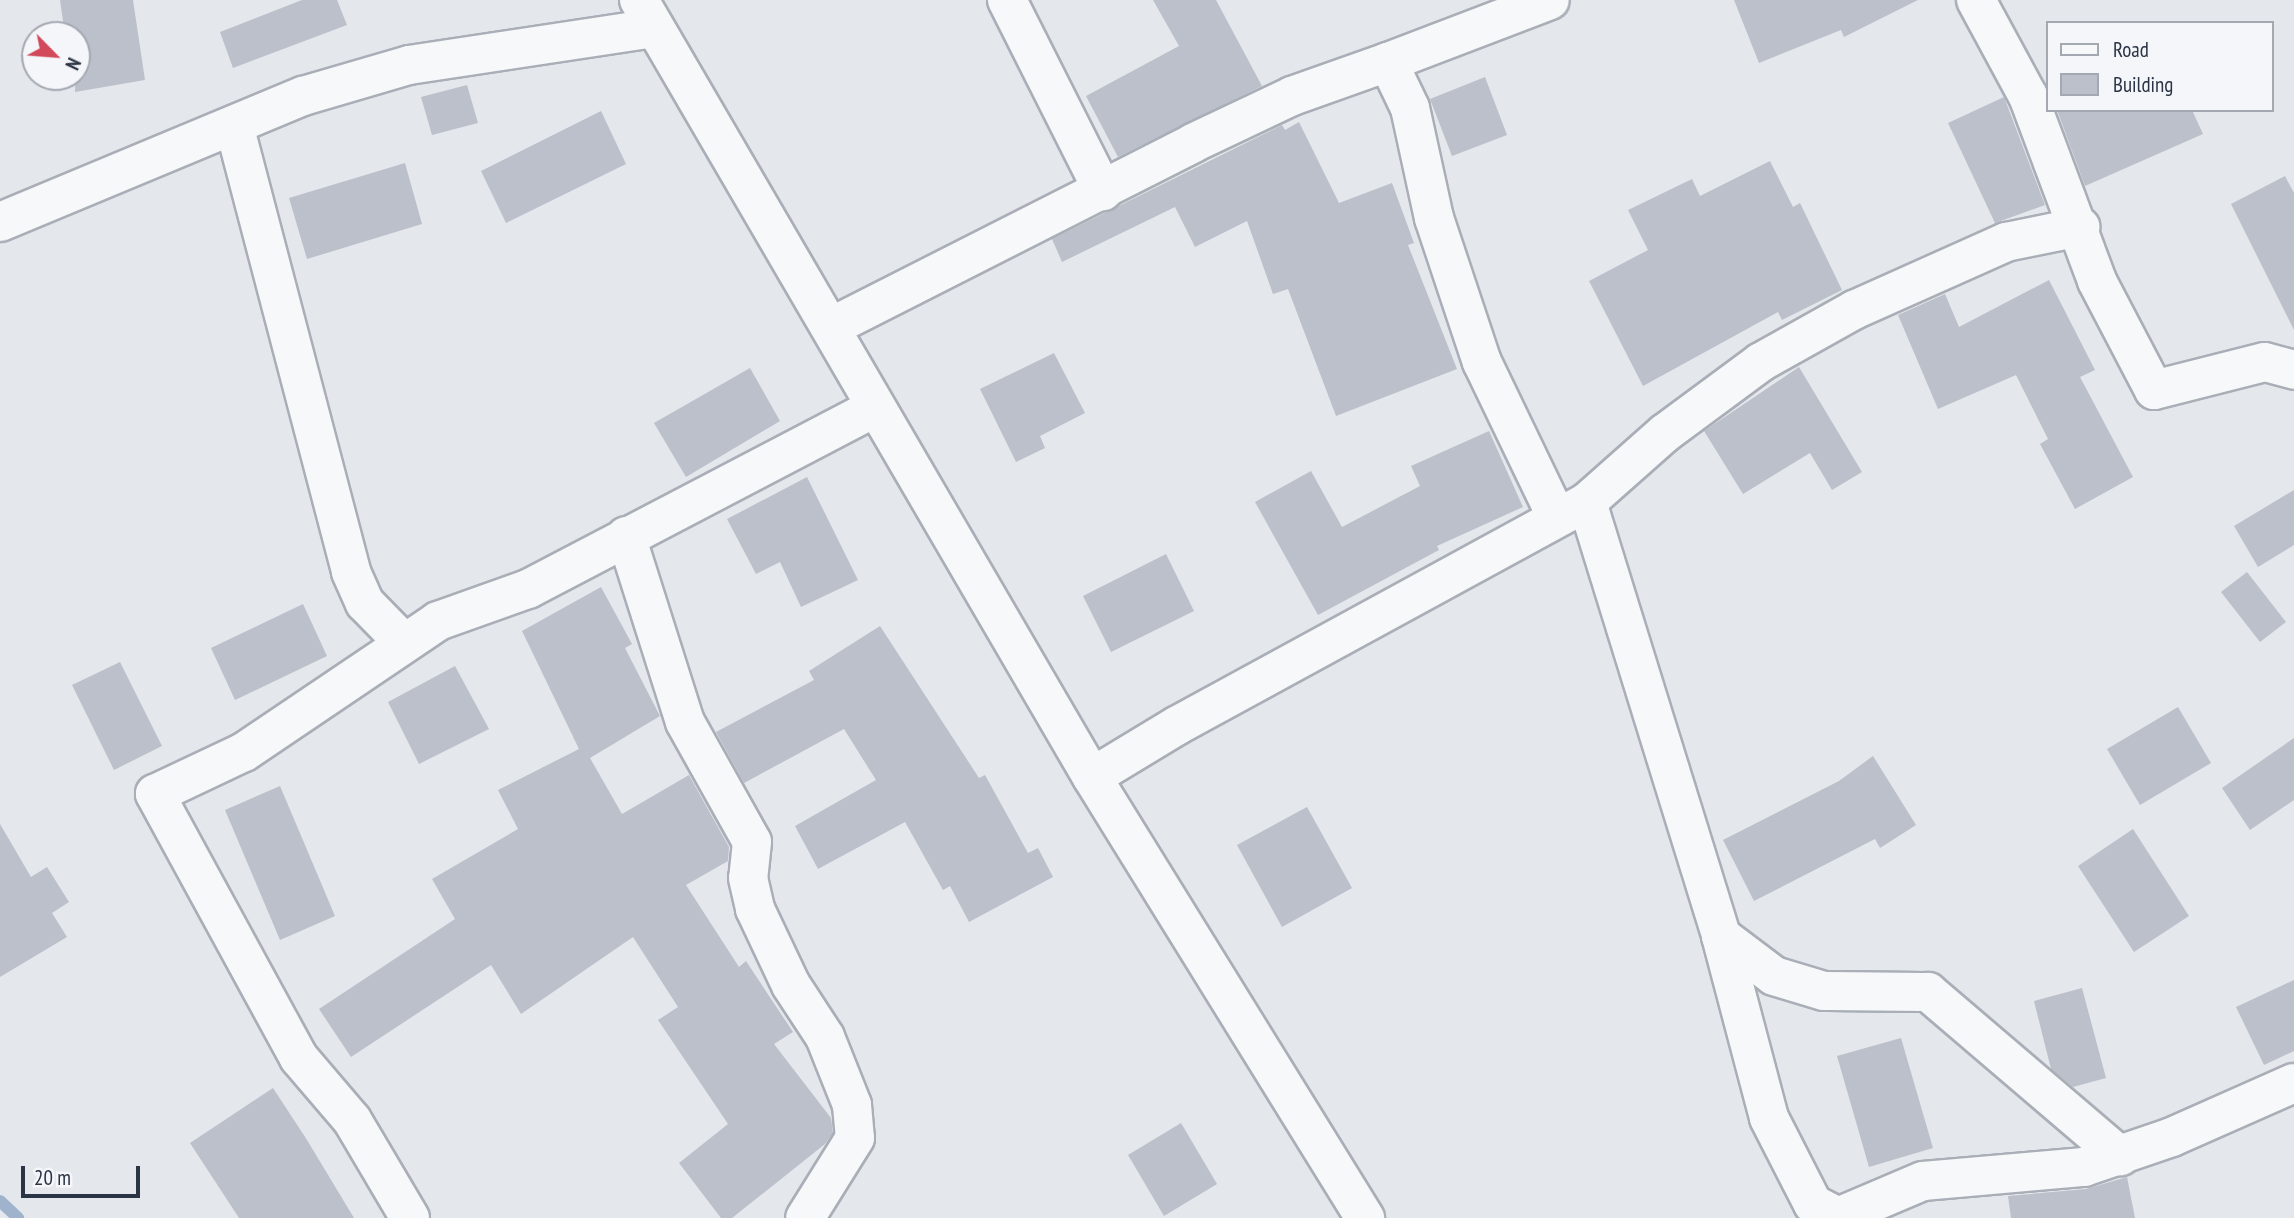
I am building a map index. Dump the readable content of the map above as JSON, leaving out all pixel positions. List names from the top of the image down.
{
  "legend": ["Road", "Building"],
  "scale_bar": "20 m",
  "north": "bottom right"
}
